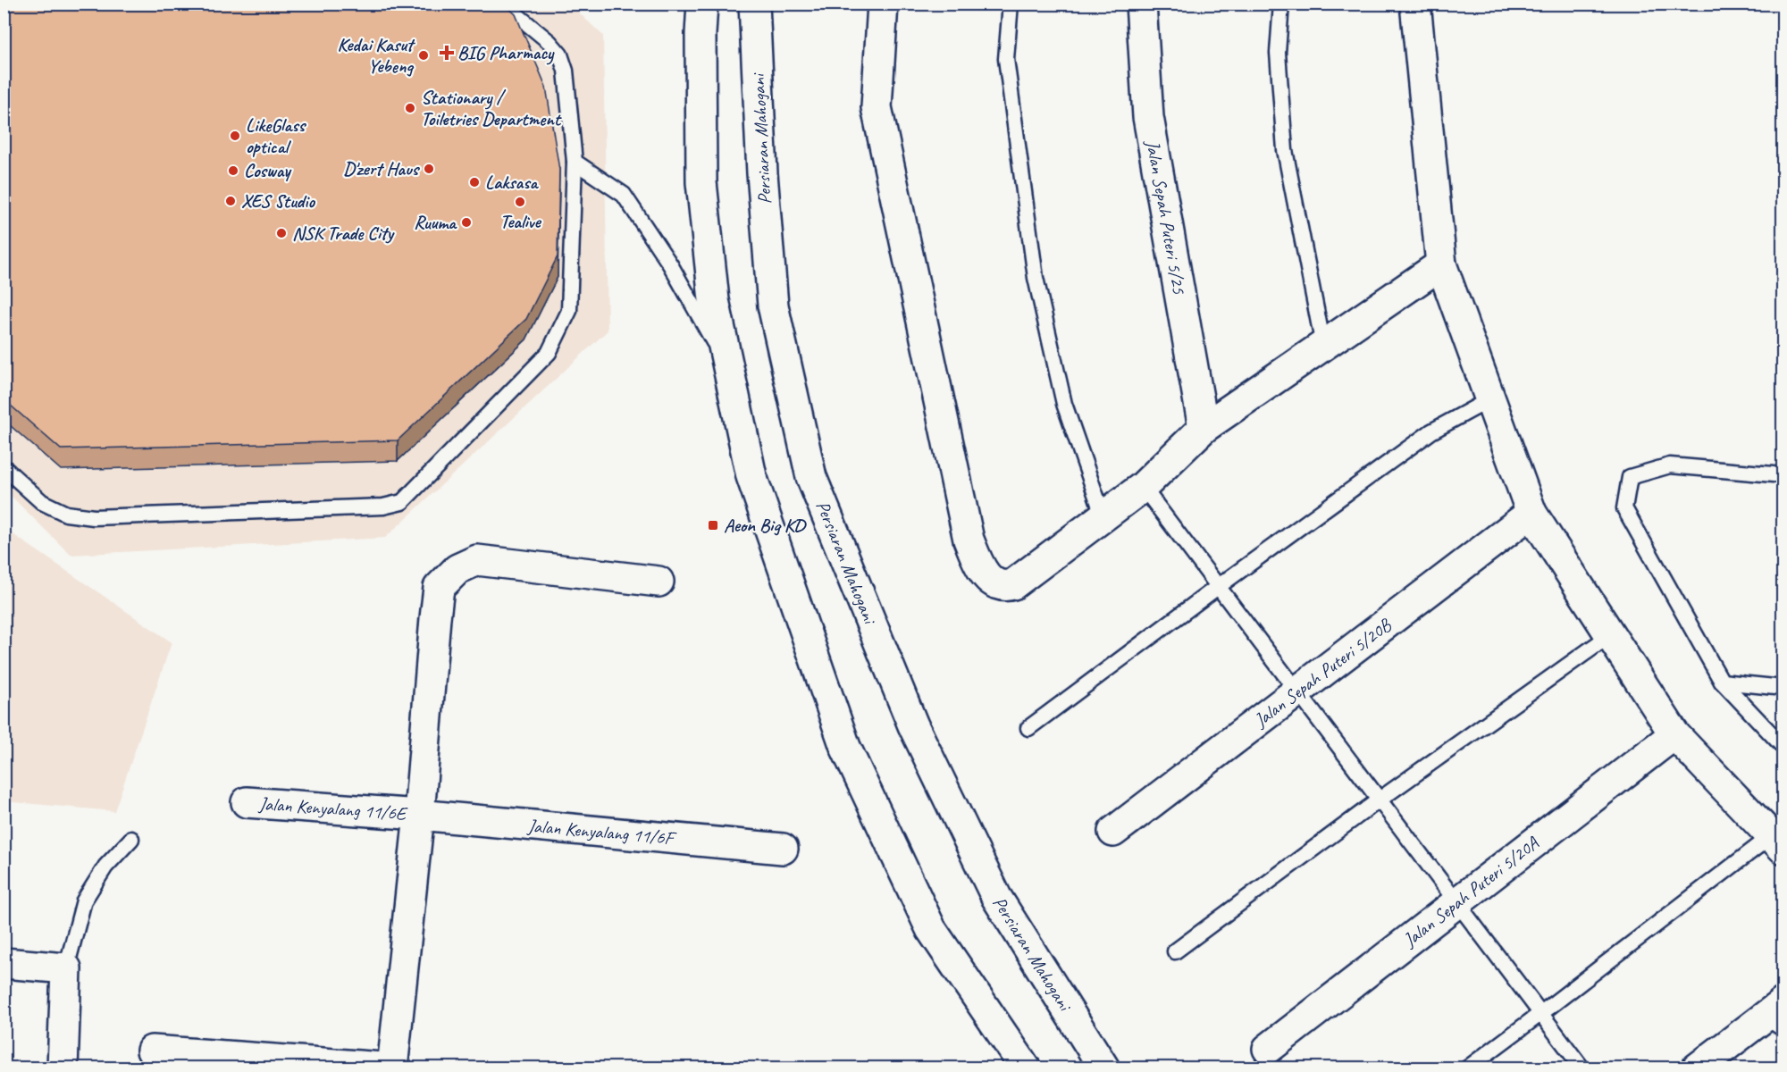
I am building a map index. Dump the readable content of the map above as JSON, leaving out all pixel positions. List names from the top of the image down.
{
  "streets": {
    "street": [
      "Persiaran Mahogani",
      "Jalan Sepah Puteri 5/25",
      "Jalan Sepah Puteri 5/20B",
      "Jalan Kenyalang 11/6E",
      "Jalan Kenyalang 11/6F",
      "Jalan Sepah Puteri 5/20A"
    ]
  },
  "crossings": [
    ["Jalan Kenyalang 11/6E", "Jalan Kenyalang 11/6F"]
  ],
  "places": {
    "health": ["BIG Pharmacy"],
    "other": [
      "Kedai Kasut Yebeng",
      "Stationary / Toiletries Department",
      "LikeGlass optical",
      "D'zert Haus",
      "Cosway",
      "Laksasa",
      "XES Studio",
      "Tealive",
      "Ruuma",
      "NSK Trade City"
    ],
    "transit": ["Aeon Big KD"]
  }
}
